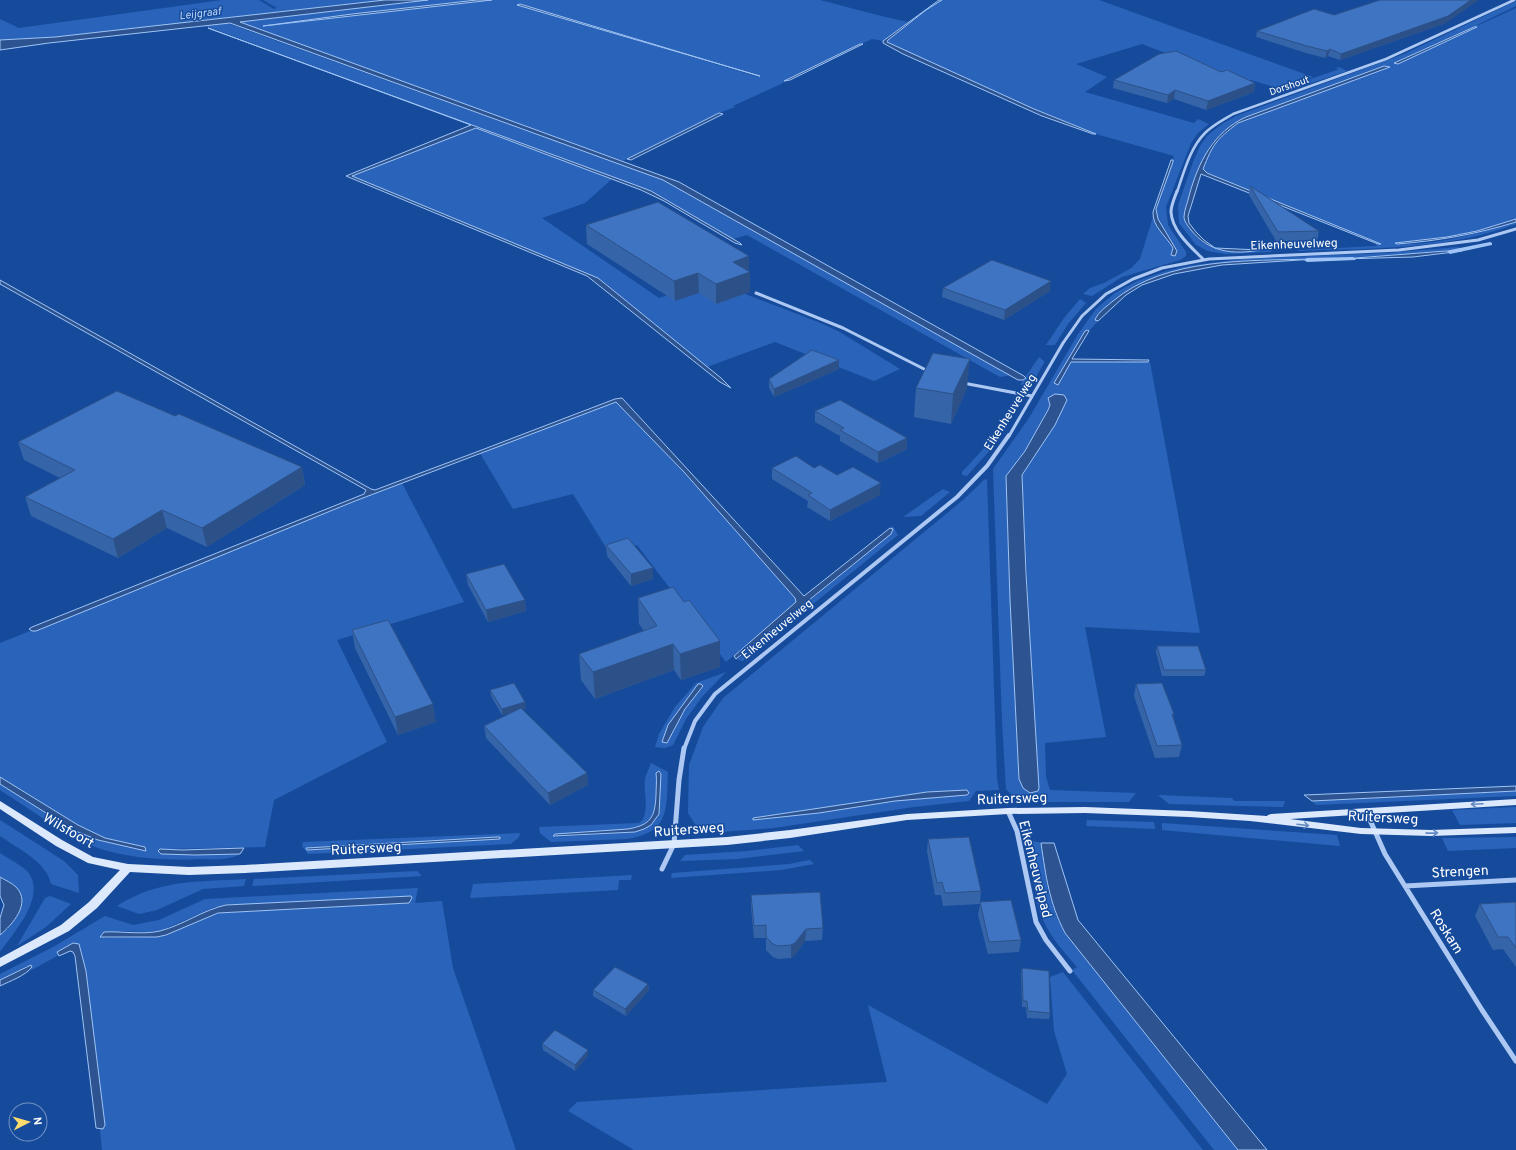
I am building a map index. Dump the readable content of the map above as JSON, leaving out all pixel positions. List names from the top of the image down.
{
  "streets": {
    "street": [
      "Dorshout",
      "Eikenheuvelweg",
      "Ruitersweg",
      "Wilsfoort",
      "Eikenheuvelpad",
      "Strengen",
      "Roskam"
    ]
  },
  "crossings": [
    ["Dorshout", "Eikenheuvelweg"],
    ["Eikenheuvelweg", "Ruitersweg"],
    ["Ruitersweg", "Wilsfoort"],
    ["Ruitersweg", "Eikenheuvelpad"],
    ["Ruitersweg", "Roskam"],
    ["Strengen", "Roskam"]
  ],
  "water": ["Leijgraaf"],
  "north": "right"
}
